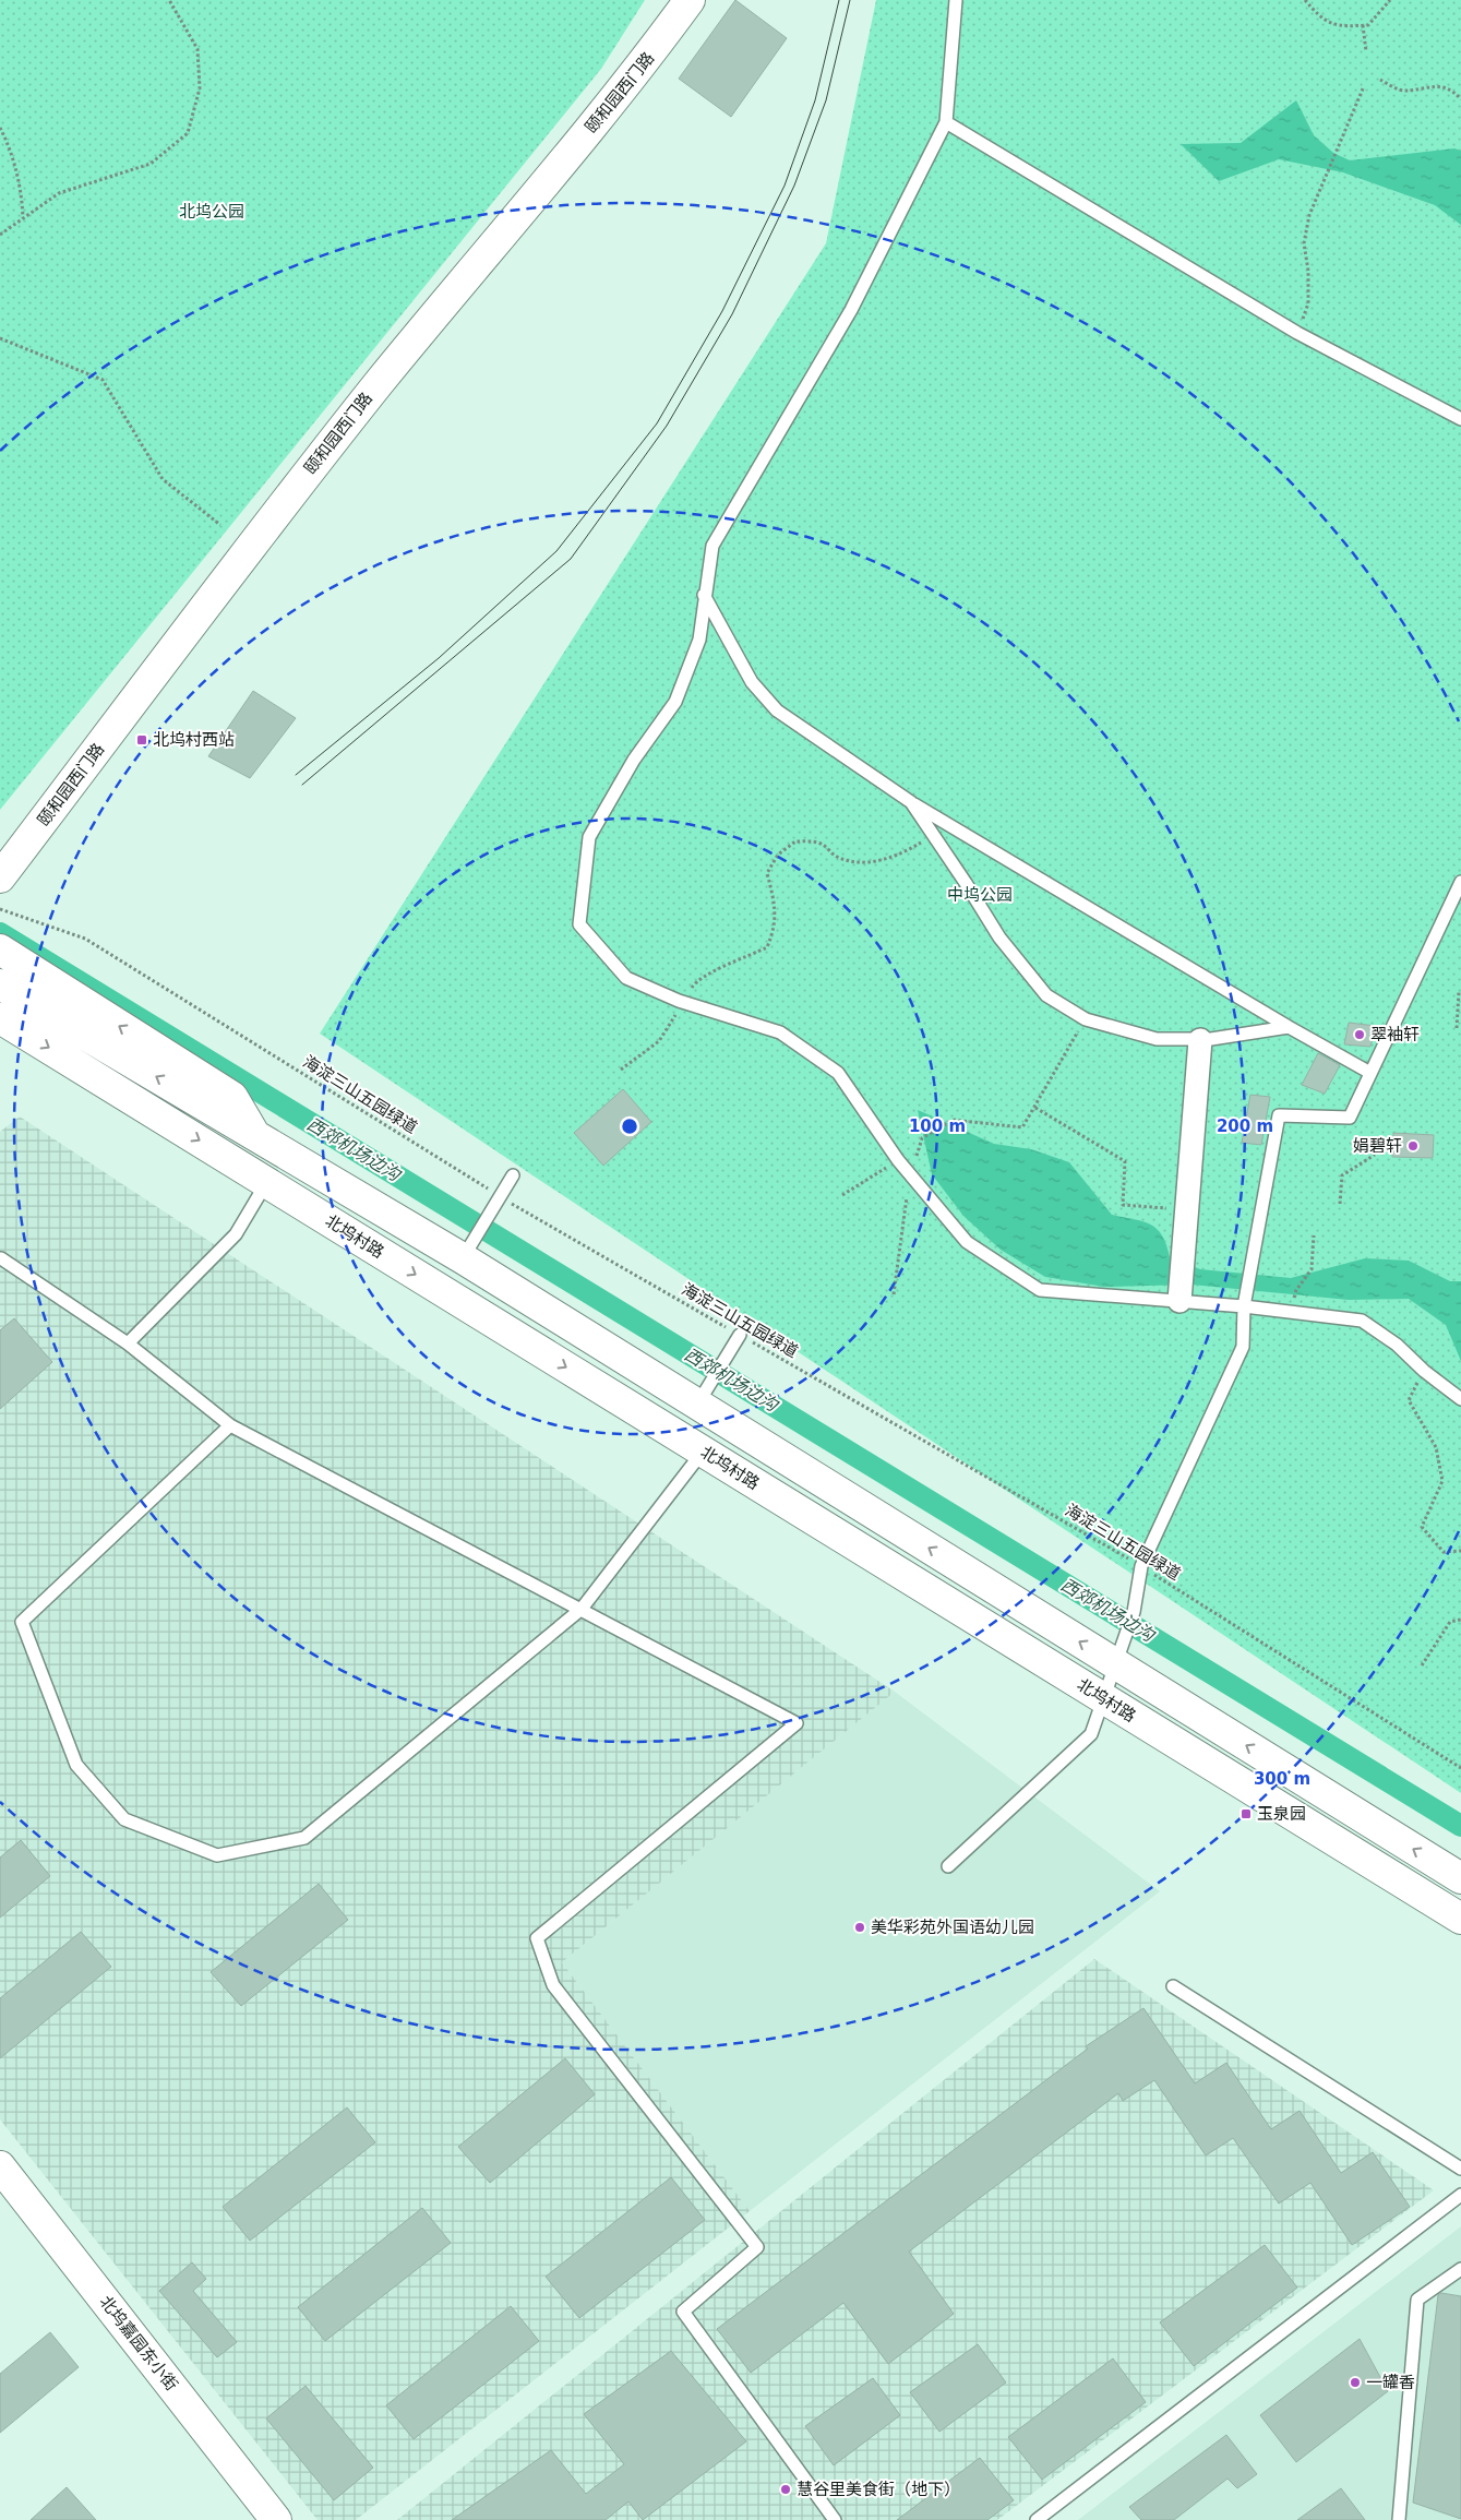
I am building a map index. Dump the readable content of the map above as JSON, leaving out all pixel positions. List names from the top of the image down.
{
  "streets": {
    "main road": ["颐和园西门路", "北坞村路", "北坞嘉园东小街"],
    "path": ["海淀三山五园绿道"]
  },
  "water": ["西郊机场边沟"],
  "parks": ["北坞公园", "中坞公园"],
  "places": {
    "transit": ["北坞村西站", "玉泉园"],
    "other": [
      "翠袖轩",
      "娟碧轩",
      "美华彩苑外国语幼儿园",
      "一罐香",
      "慧谷里美食街（地下）"
    ]
  },
  "rings": ["100 m", "200 m", "300 m"]
}
